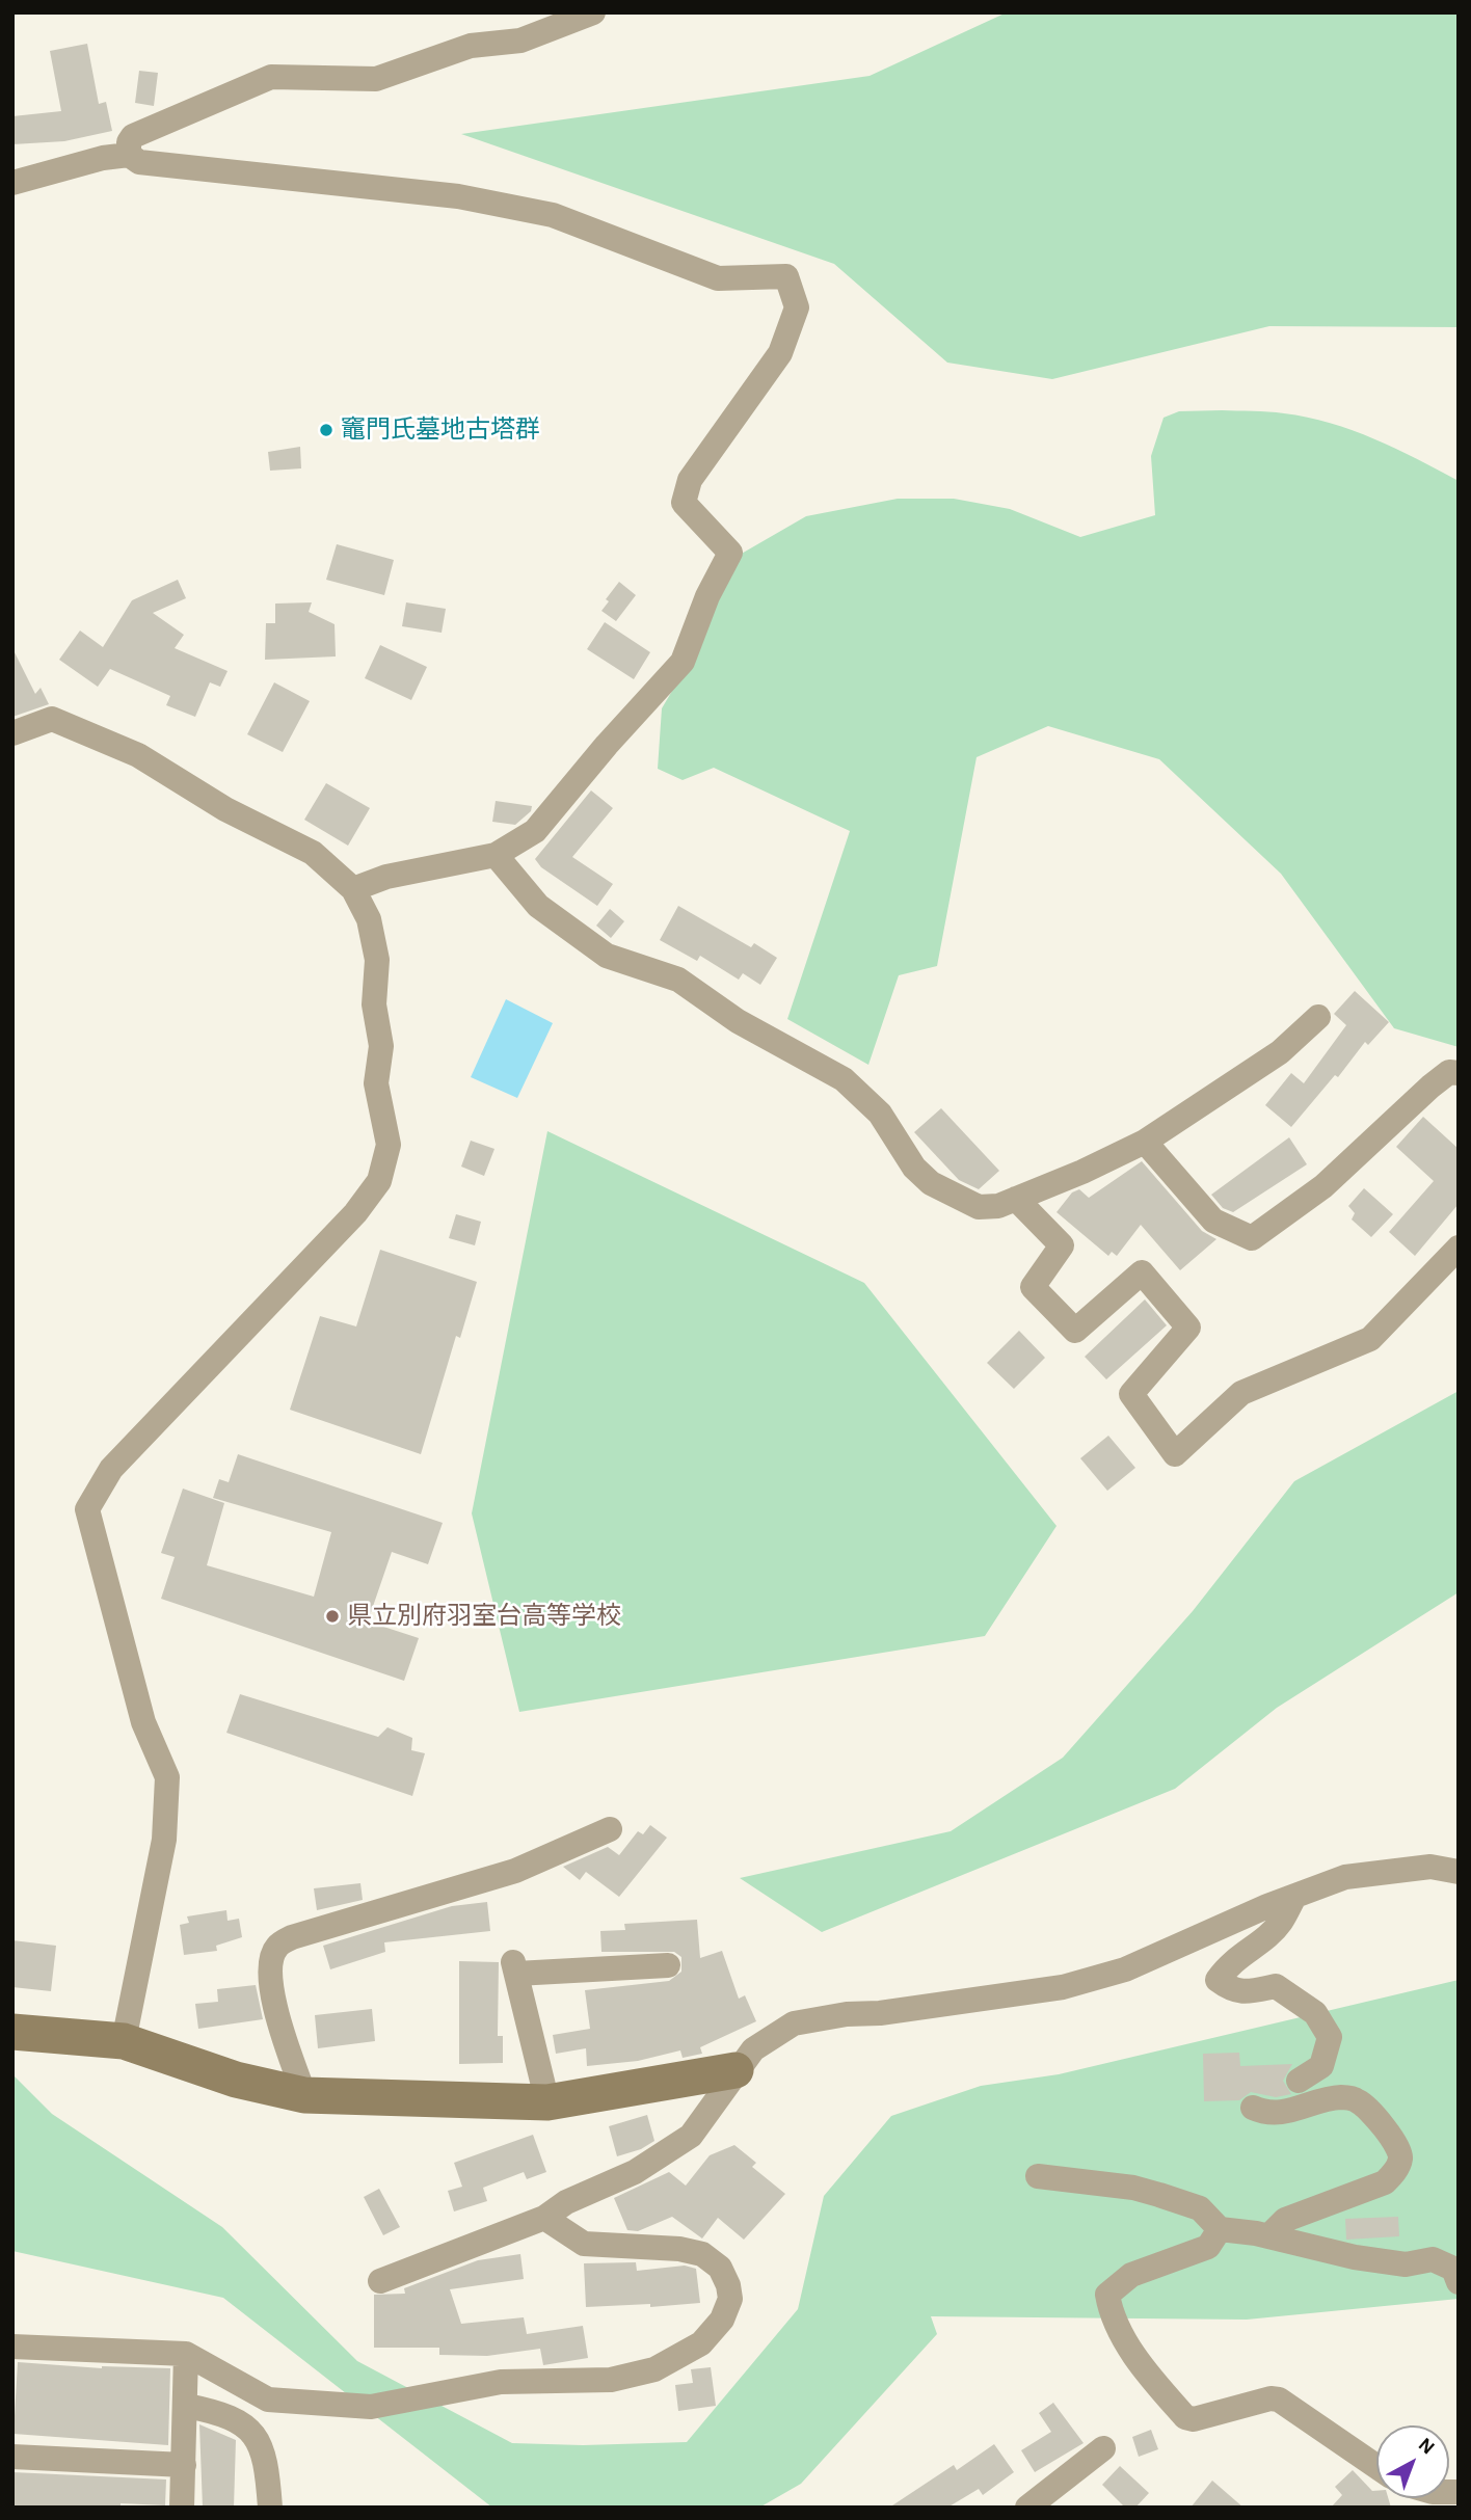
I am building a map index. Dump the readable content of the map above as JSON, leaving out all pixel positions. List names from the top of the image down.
{
  "places": ["竈門氏墓地古塔群", "県立別府羽室台高等学校"],
  "north": "top right"
}
